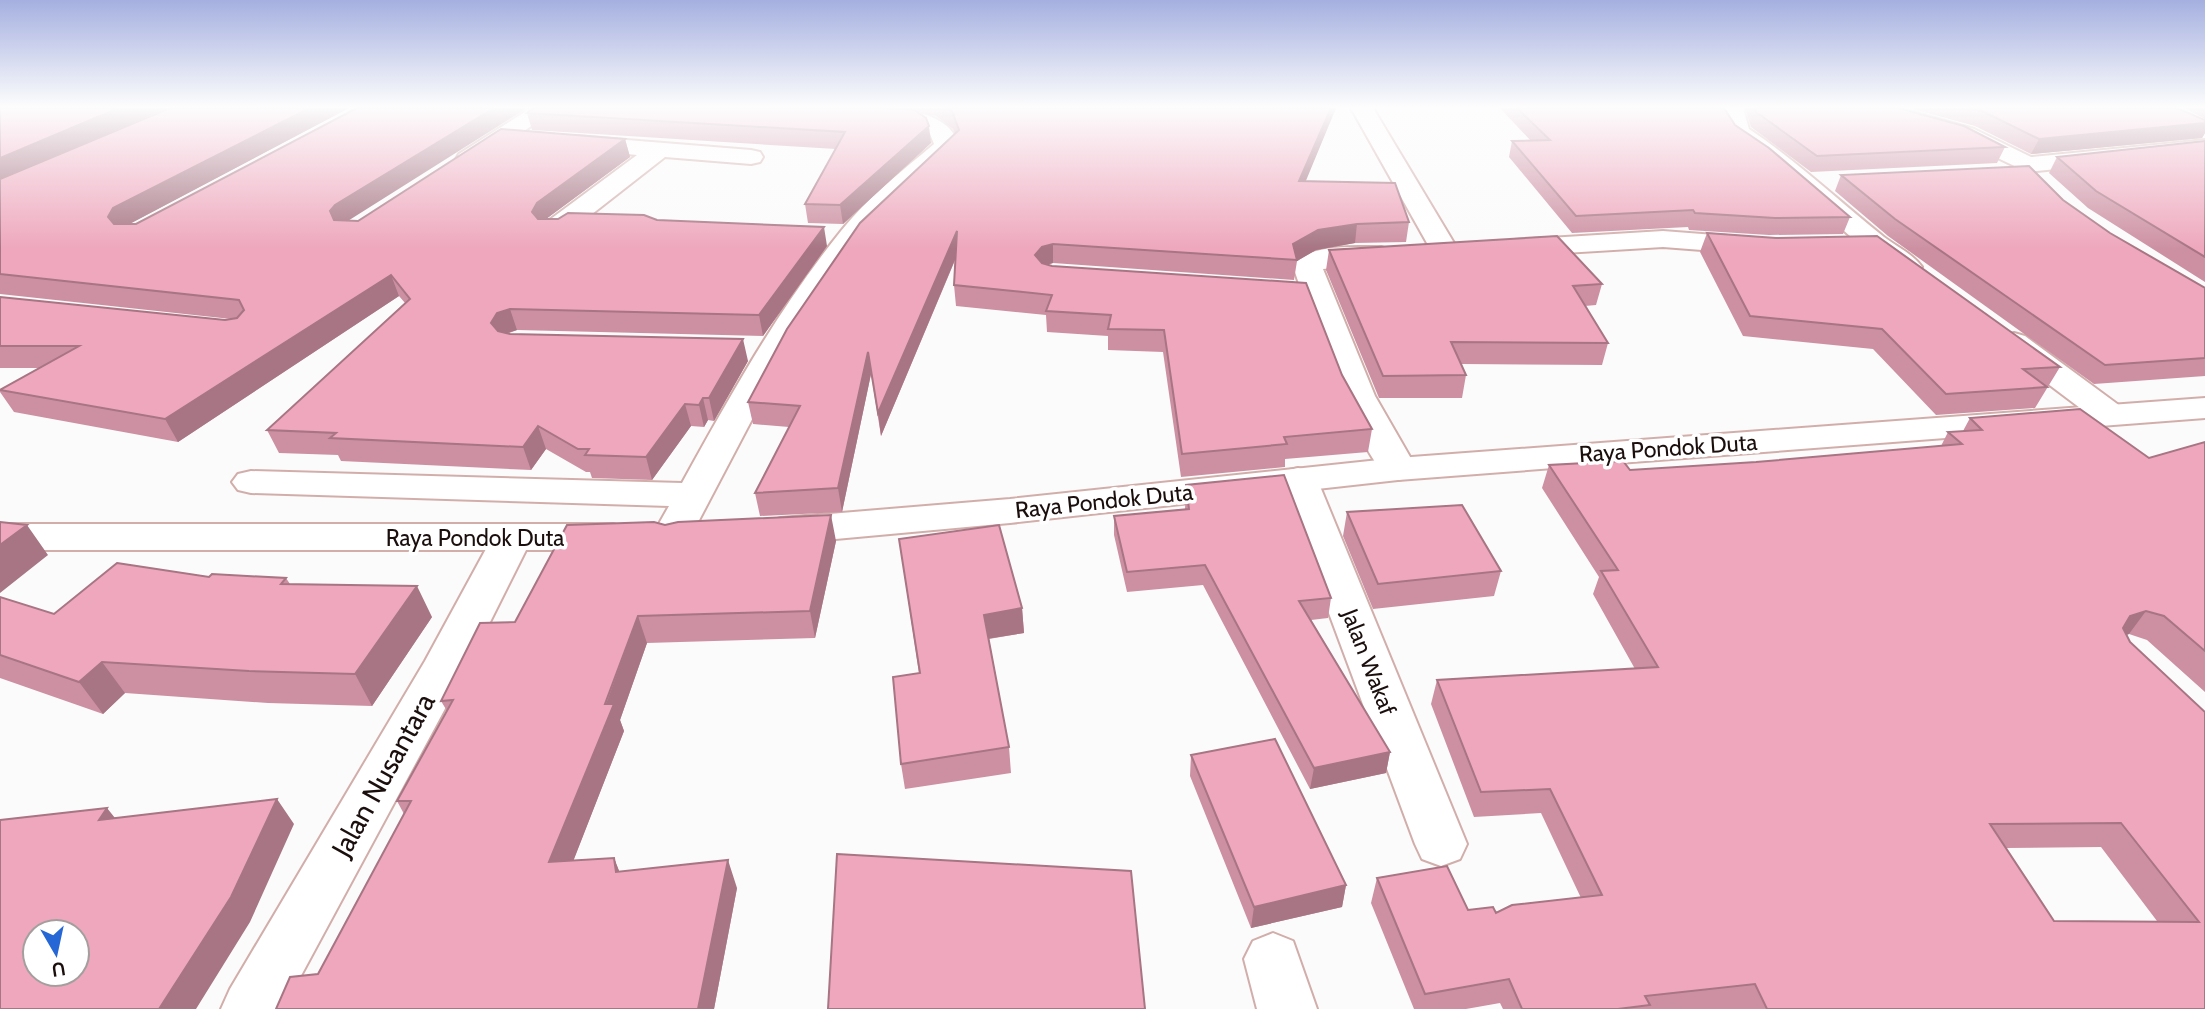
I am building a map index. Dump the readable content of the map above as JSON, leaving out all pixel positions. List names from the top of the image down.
{
  "streets": {
    "street": ["Raya Pondok Duta", "Jalan Wakaf", "Jalan Nusantara"]
  },
  "crossings": [
    ["Raya Pondok Duta", "Jalan Wakaf"],
    ["Raya Pondok Duta", "Jalan Nusantara"]
  ],
  "north": "bottom"
}
